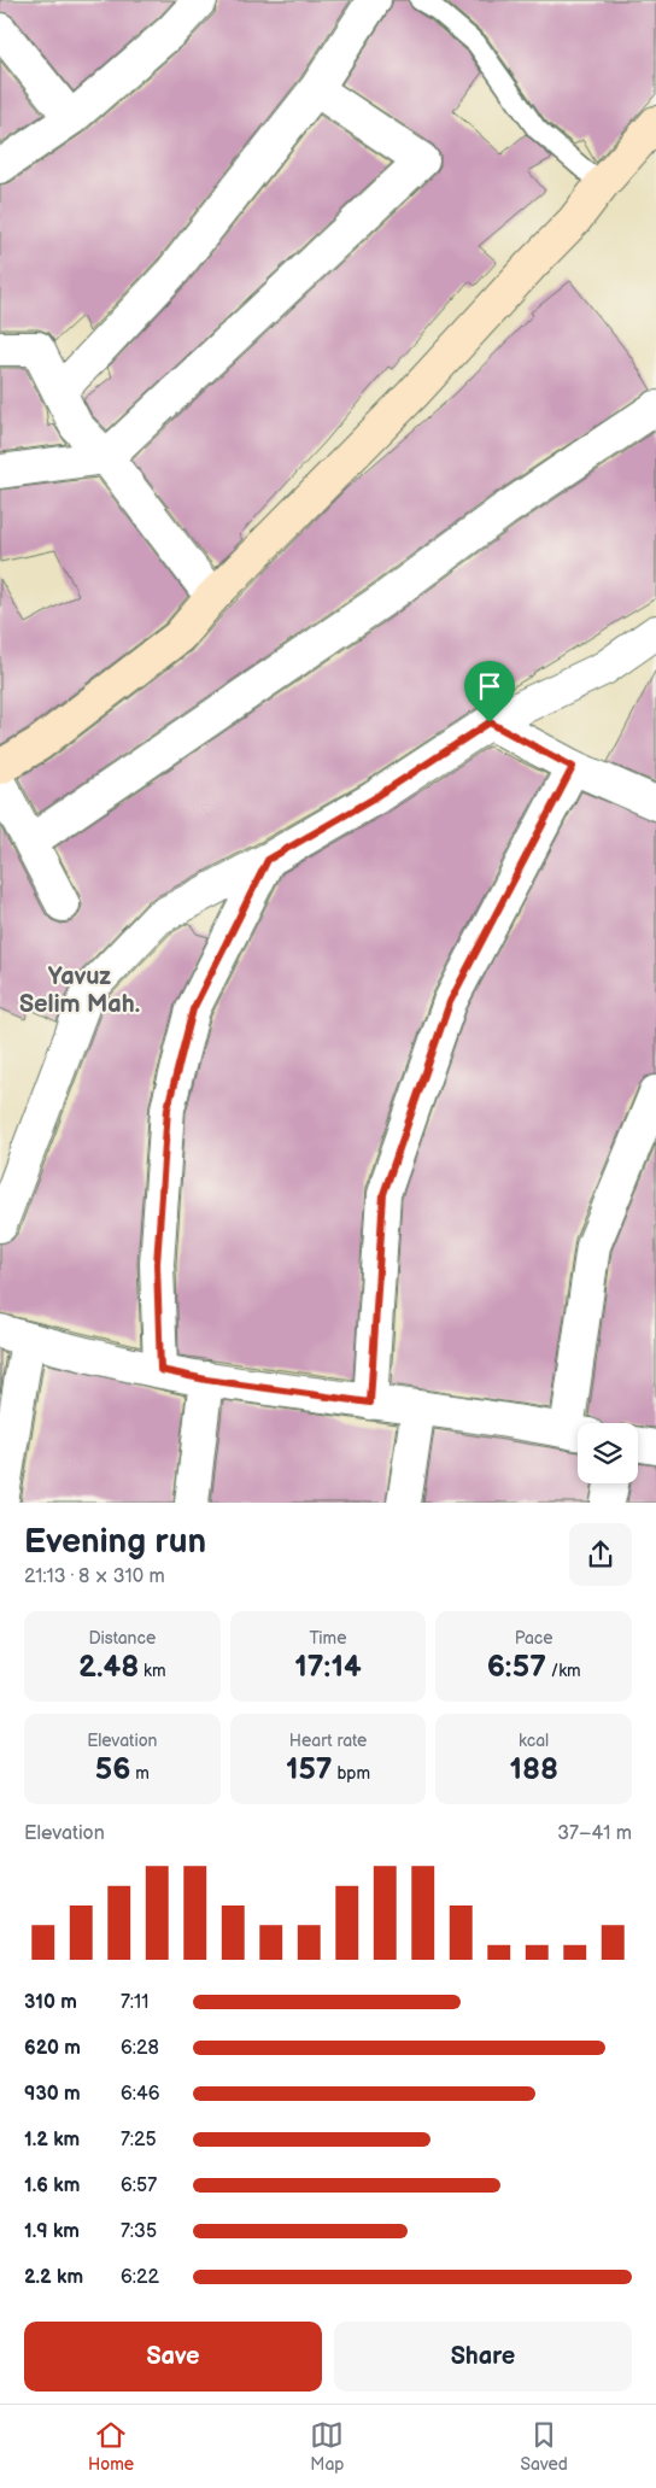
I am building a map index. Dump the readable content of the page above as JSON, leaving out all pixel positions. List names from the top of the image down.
{
  "districts": ["Yavuz Selim Mah."],
  "page": {
    "heading": ["Evening run", "21:13 · 8 × 310 m"],
    "stats": [
      ["Distance", "2.48 km"],
      ["Time", "17:14"],
      ["Pace", "6:57 /km"],
      ["Elevation", "56 m"],
      ["Heart rate", "157 bpm"],
      ["kcal", "188"]
    ],
    "chart": ["Elevation", "37–41 m"],
    "list": [
      {
        "name": "310 m",
        "note": "7:11"
      },
      {
        "name": "620 m",
        "note": "6:28"
      },
      {
        "name": "930 m",
        "note": "6:46"
      },
      {
        "name": "1.2 km",
        "note": "7:25"
      },
      {
        "name": "1.6 km",
        "note": "6:57"
      },
      {
        "name": "1.9 km",
        "note": "7:35"
      },
      {
        "name": "2.2 km",
        "note": "6:22"
      }
    ],
    "buttons": ["Save", "Share"],
    "tabs": ["Home", "Map", "Saved"]
  }
}
